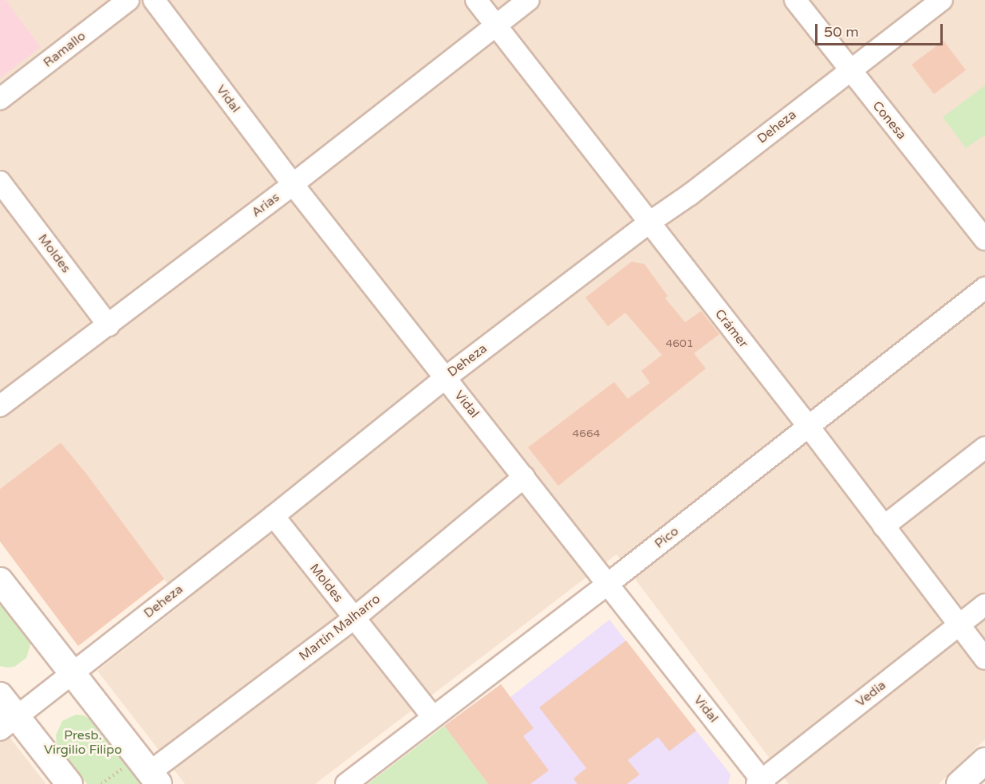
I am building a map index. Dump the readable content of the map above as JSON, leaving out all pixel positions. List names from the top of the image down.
{
  "streets": {
    "street": [
      "Ramallo",
      "Vidal",
      "Conesa",
      "Deheza",
      "Arias",
      "Moldes",
      "Crámer",
      "Pico",
      "Martín Malharro",
      "Vedia"
    ]
  },
  "crossings": [
    ["Vidal", "Deheza"],
    ["Vidal", "Arias"],
    ["Vidal", "Pico"],
    ["Vidal", "Martín Malharro"],
    ["Vidal", "Vedia"],
    ["Conesa", "Deheza"],
    ["Deheza", "Moldes"],
    ["Deheza", "Crámer"],
    ["Arias", "Moldes"],
    ["Arias", "Crámer"],
    ["Moldes", "Pico"],
    ["Moldes", "Martín Malharro"],
    ["Crámer", "Pico"],
    ["Crámer", "Vedia"]
  ],
  "parks": ["Presb. Virgilio Filipo"],
  "house_numbers": ["4601", "4664"],
  "scale_bar": "50 m"
}
